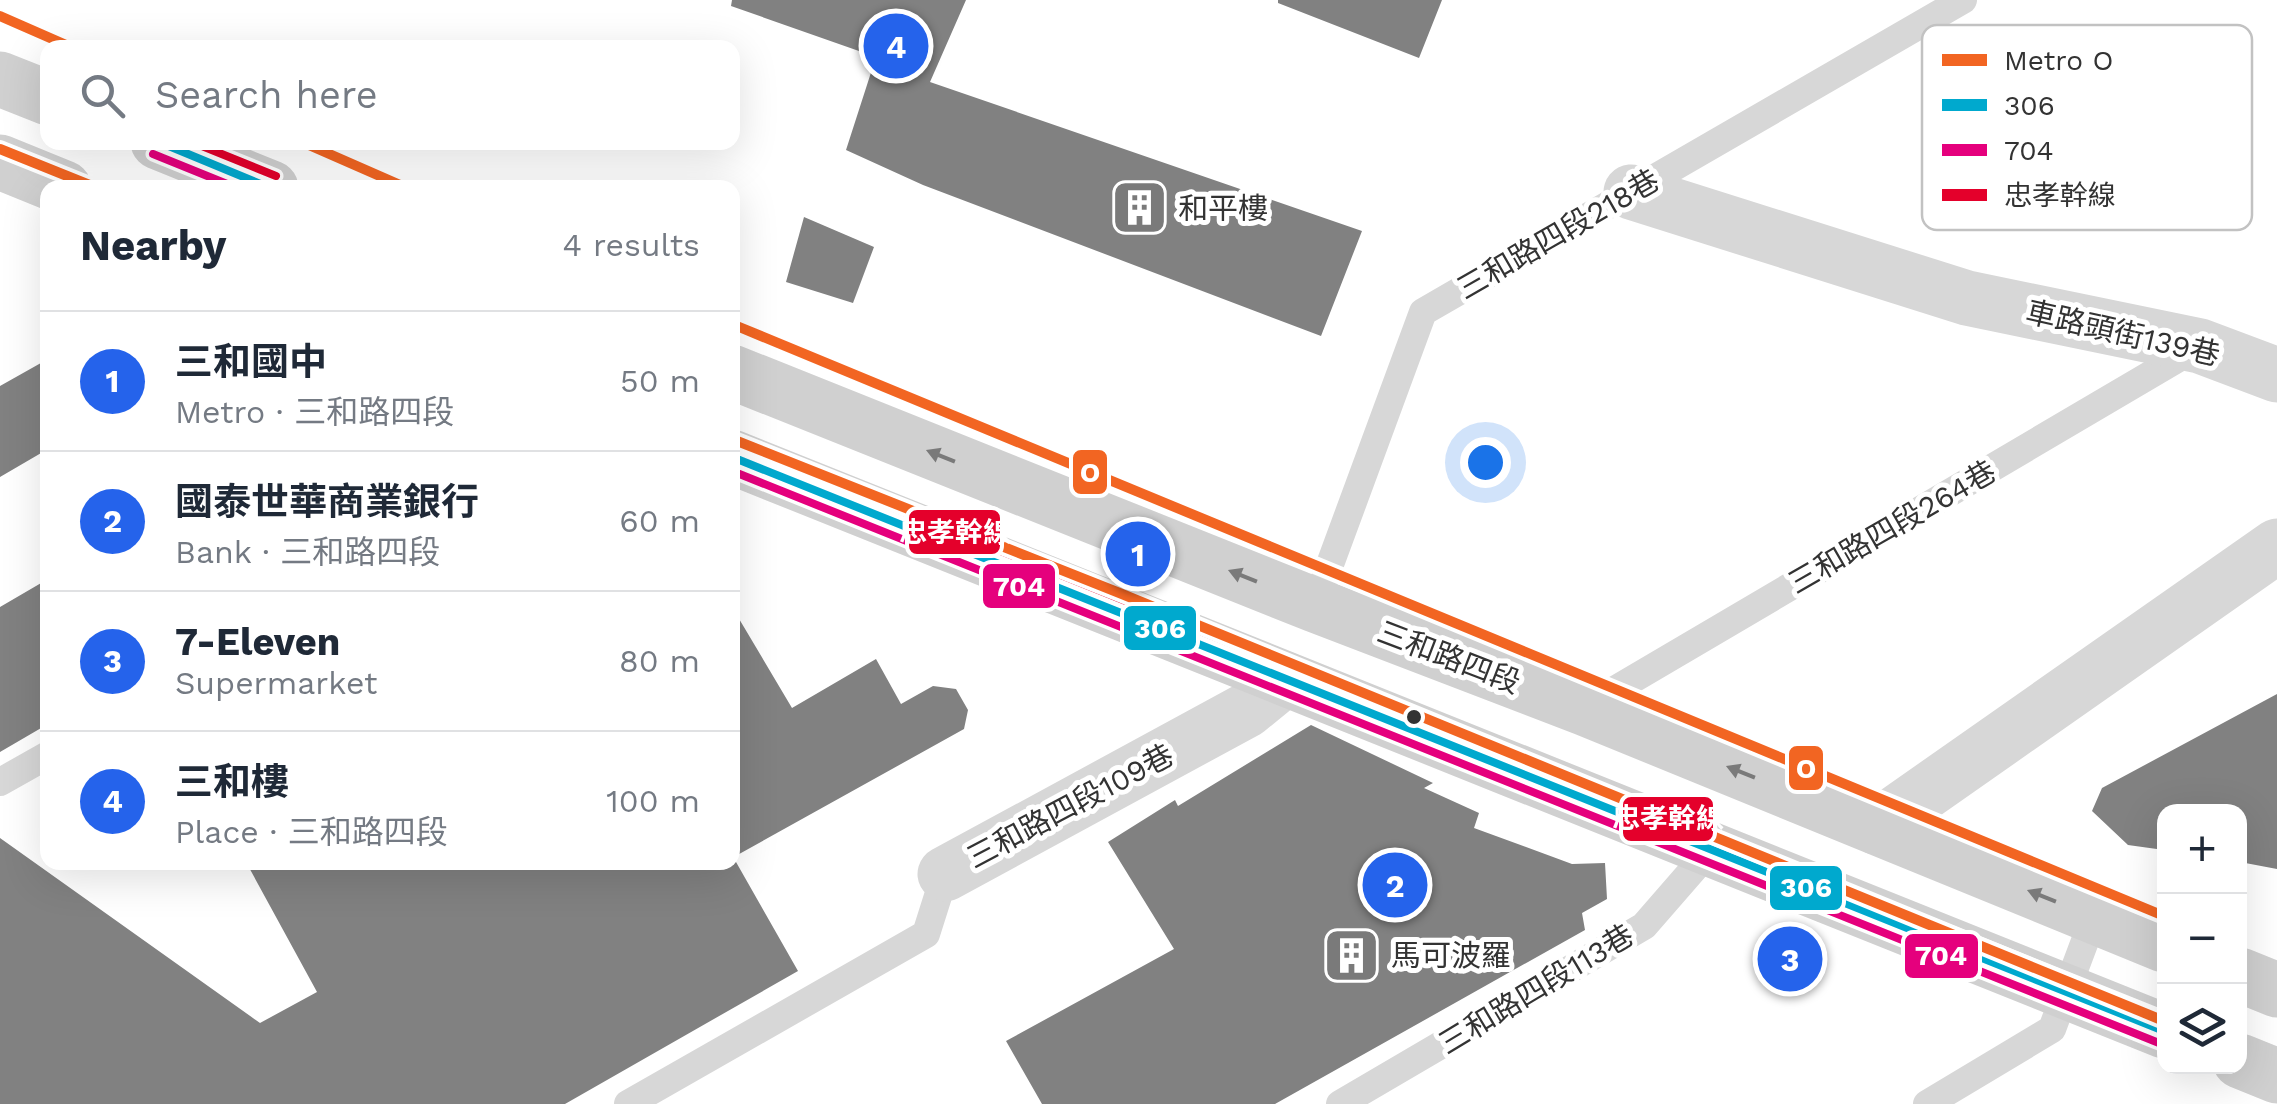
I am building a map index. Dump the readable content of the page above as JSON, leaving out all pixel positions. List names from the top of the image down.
{
  "streets": {
    "main road": ["三和路四段"],
    "street": ["車路頭街139巷", "三和路四段109巷"],
    "lane": ["三和路四段218巷", "三和路四段264巷", "三和路四段113巷"]
  },
  "crossings": [
    ["三和路四段218巷", "車路頭街139巷"],
    ["三和路四段218巷", "三和路四段"],
    ["車路頭街139巷", "三和路四段264巷"],
    ["三和路四段264巷", "三和路四段"]
  ],
  "places": {
    "building": ["和平樓", "馬可波羅"]
  },
  "lines": [
    "metro line O",
    "transit line 306",
    "transit line 忠孝幹線",
    "transit line 704"
  ],
  "legend": [
    "Metro O",
    "306",
    "704",
    "忠孝幹線"
  ],
  "page": {
    "pins": [
      "4",
      "1",
      "2",
      "3"
    ],
    "search": "Search here",
    "heading": ["Nearby", "4 results"],
    "list": [
      {
        "mark": "1",
        "name": "三和國中",
        "note": "Metro · 三和路四段",
        "value": "50 m"
      },
      {
        "mark": "2",
        "name": "國泰世華商業銀行",
        "note": "Bank · 三和路四段",
        "value": "60 m"
      },
      {
        "mark": "3",
        "name": "7-Eleven",
        "note": "Supermarket",
        "value": "80 m"
      },
      {
        "mark": "4",
        "name": "三和樓",
        "note": "Place · 三和路四段",
        "value": "100 m"
      }
    ],
    "map_buttons": ["+", "−"]
  }
}
